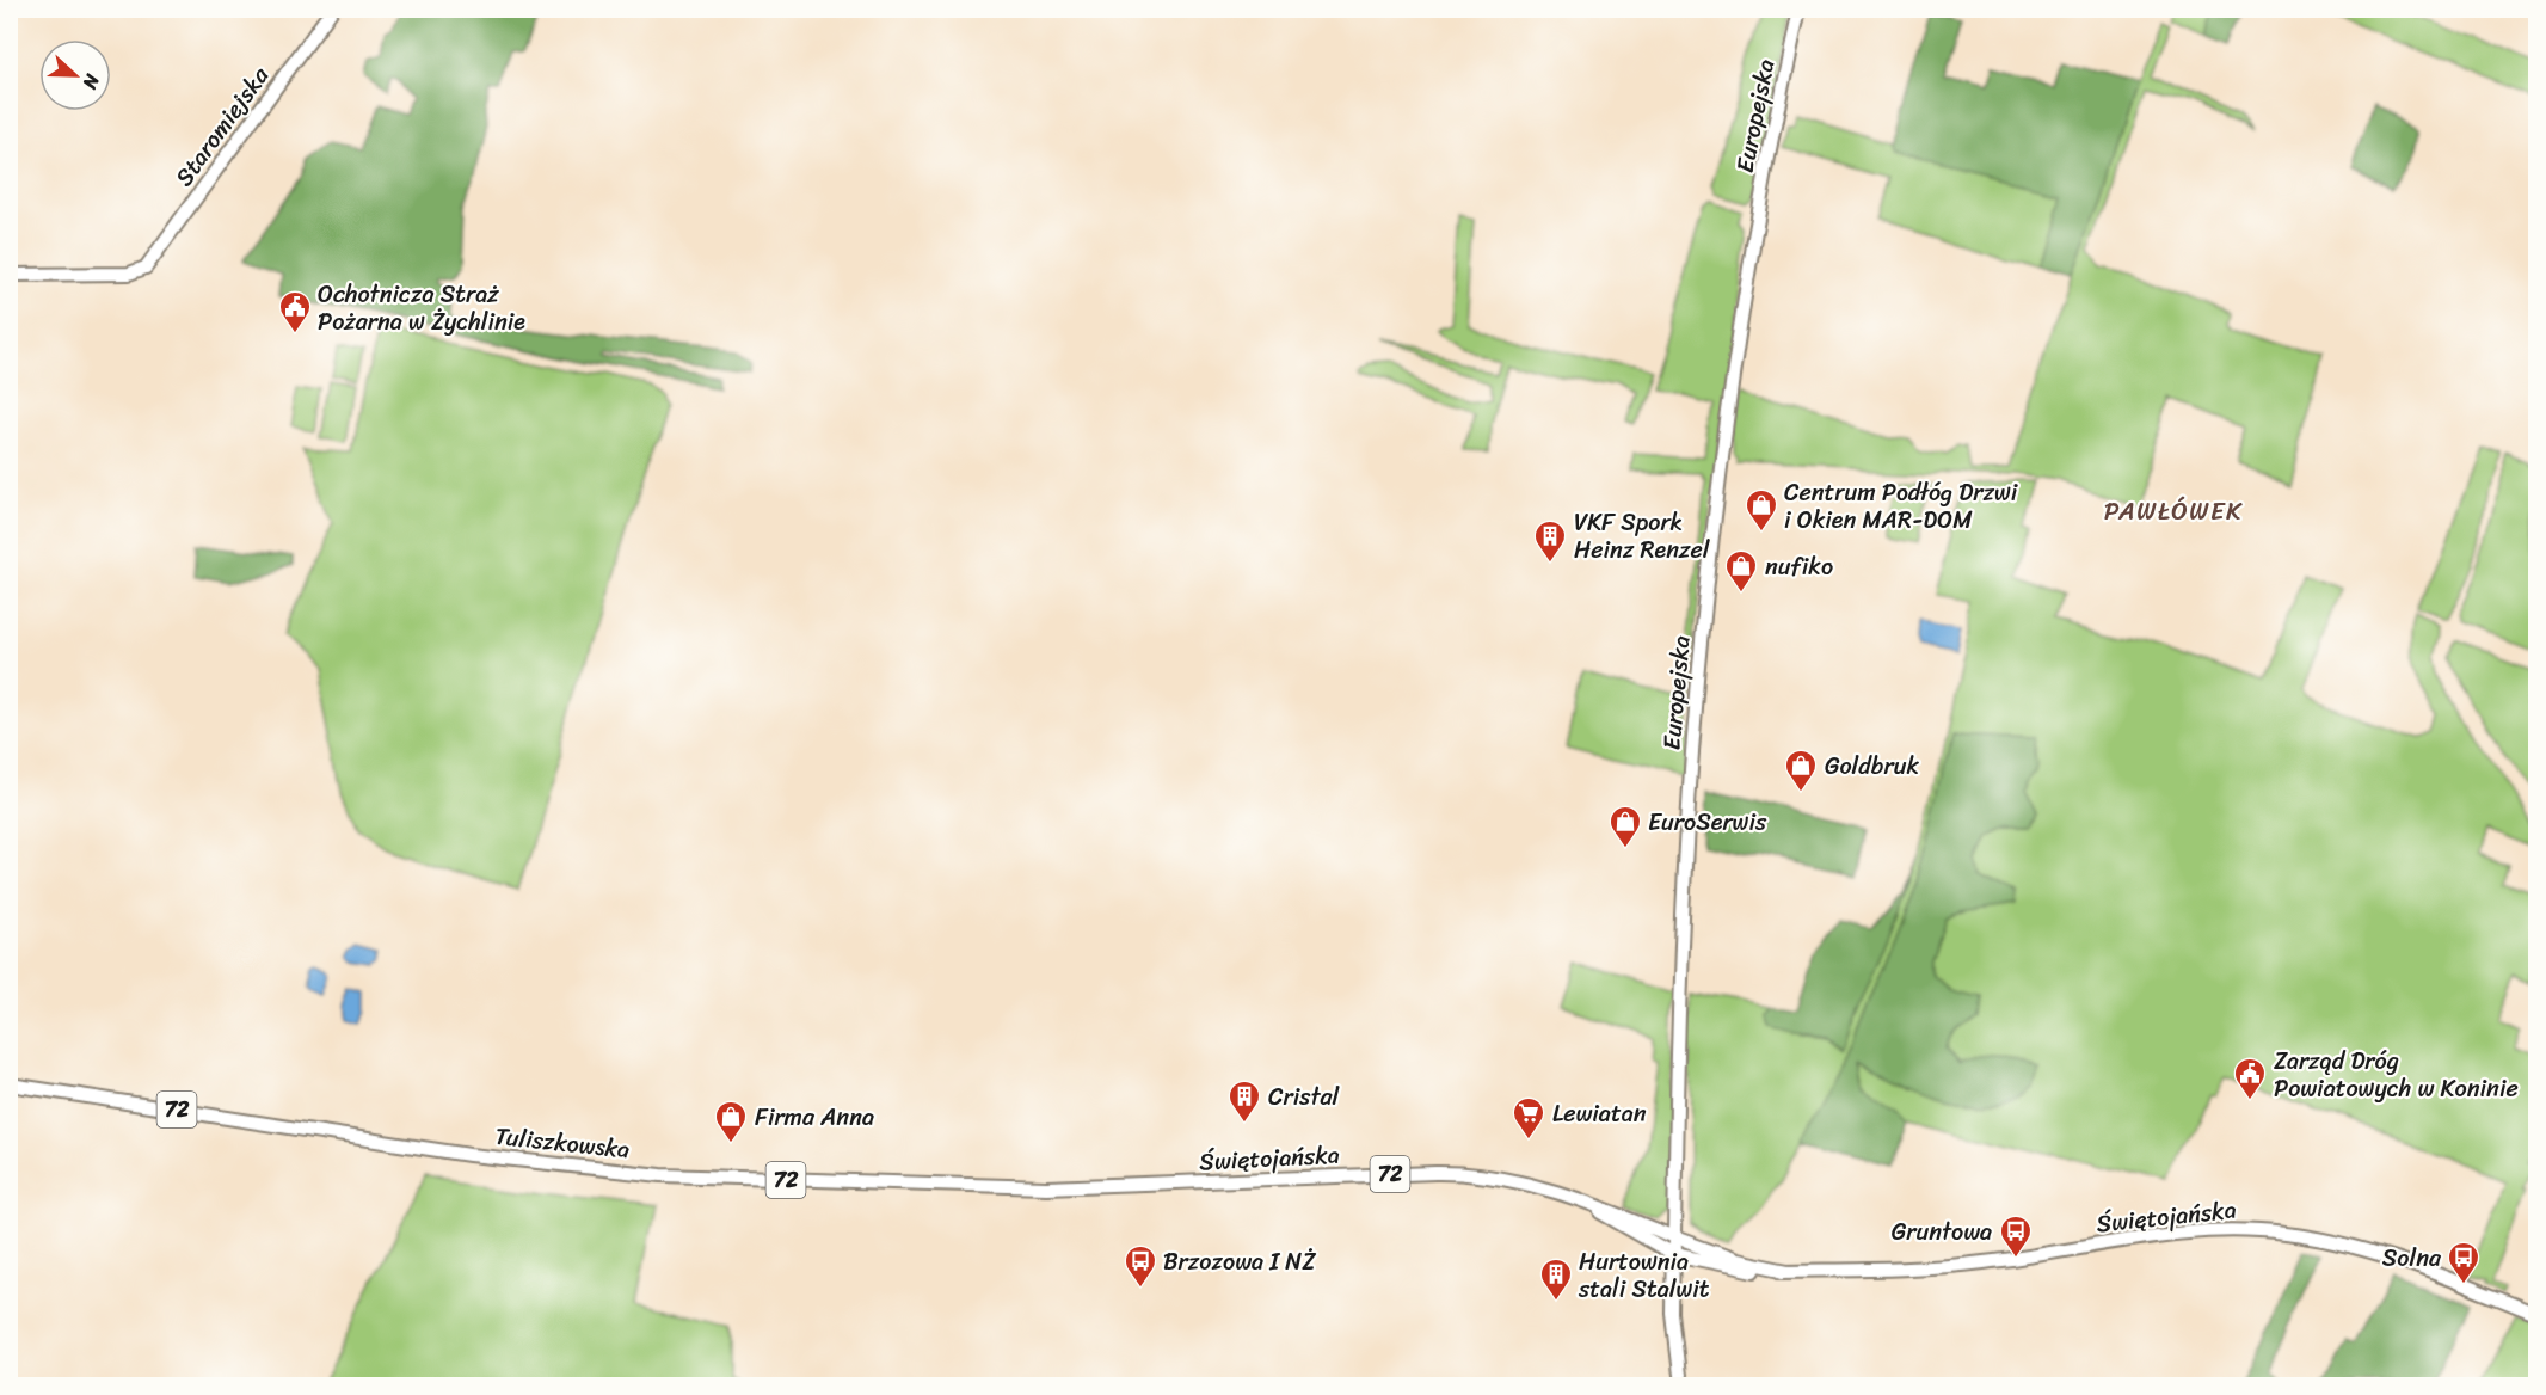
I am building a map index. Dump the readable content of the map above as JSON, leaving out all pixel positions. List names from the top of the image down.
{
  "streets": {
    "main road": [
      "Europejska",
      "Staromiejska",
      "72",
      "Tuliszkowska",
      "Świętojańska"
    ]
  },
  "crossings": [
    ["Europejska", "Świętojańska"],
    ["Tuliszkowska", "Świętojańska"]
  ],
  "districts": ["PAWŁÓWEK"],
  "places": {
    "public building": ["Ochotnicza Straż Pożarna w Żychlinie", "Zarząd Dróg Powiatowych w Koninie"],
    "shop": [
      "Centrum Podłóg Drzwi i Okien MAR-DOM",
      "nufiko",
      "Goldbruk",
      "EuroSerwis",
      "Firma Anna"
    ],
    "building": ["VKF Spork Heinz Renzel", "Cristal", "Hurtownia stali Stalwit"],
    "supermarket": ["Lewiatan"],
    "bus stop": ["Gruntowa", "Solna", "Brzozowa I NŻ"]
  },
  "north": "right"
}
